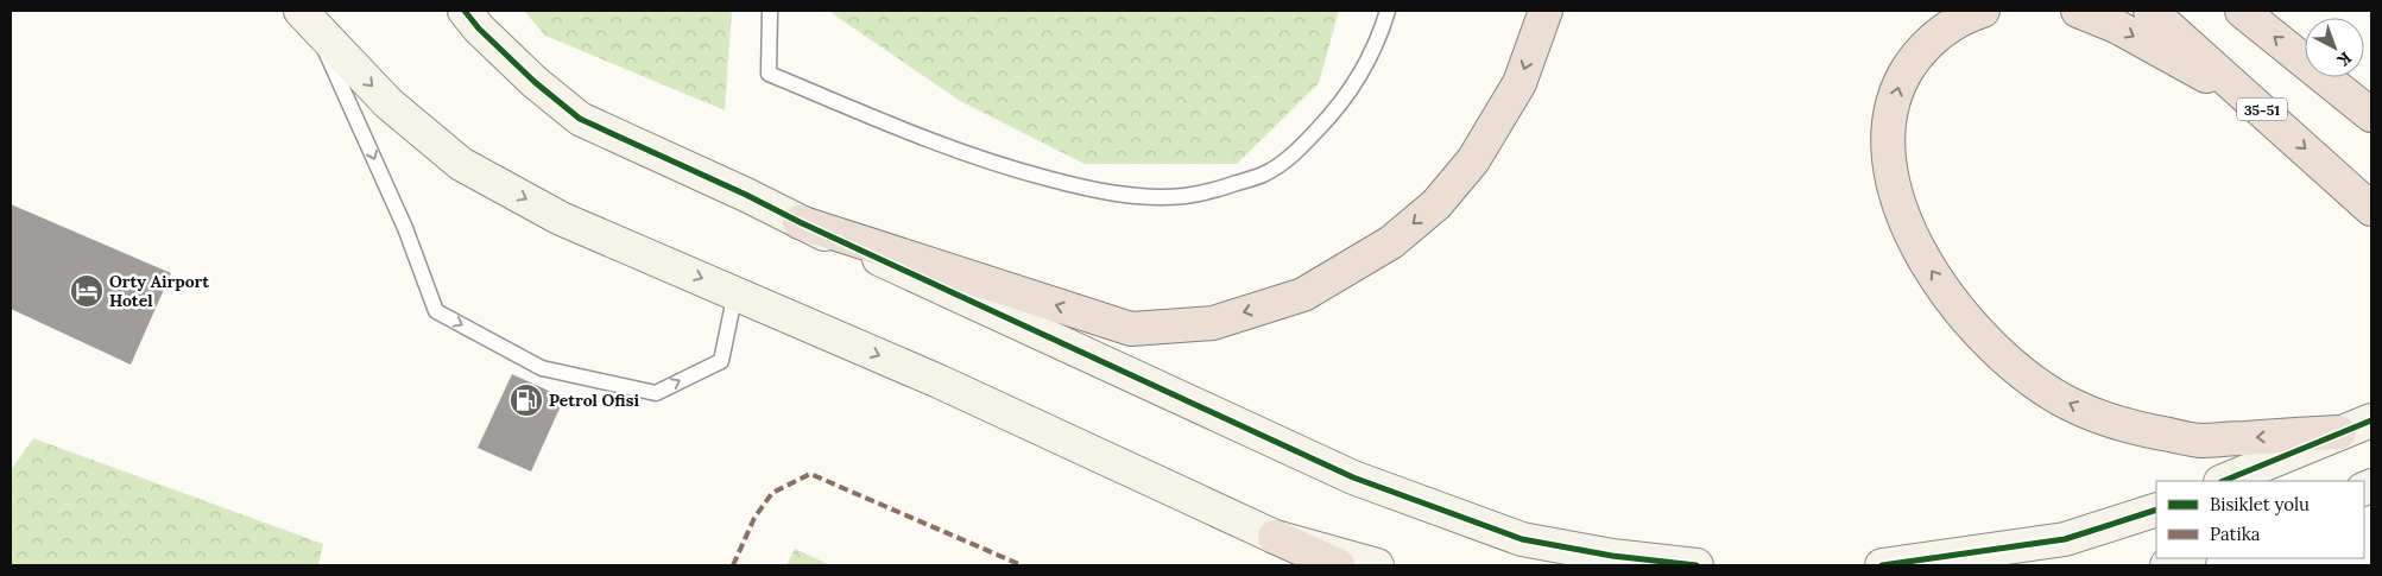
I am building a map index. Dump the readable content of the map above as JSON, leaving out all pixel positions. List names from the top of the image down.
{
  "streets": {
    "highway": ["35-51"]
  },
  "places": {
    "hotel": ["Orty Airport Hotel"],
    "fuel station": ["Petrol Ofisi"]
  },
  "legend": ["Bisiklet yolu", "Patika"],
  "north": "bottom right"
}
